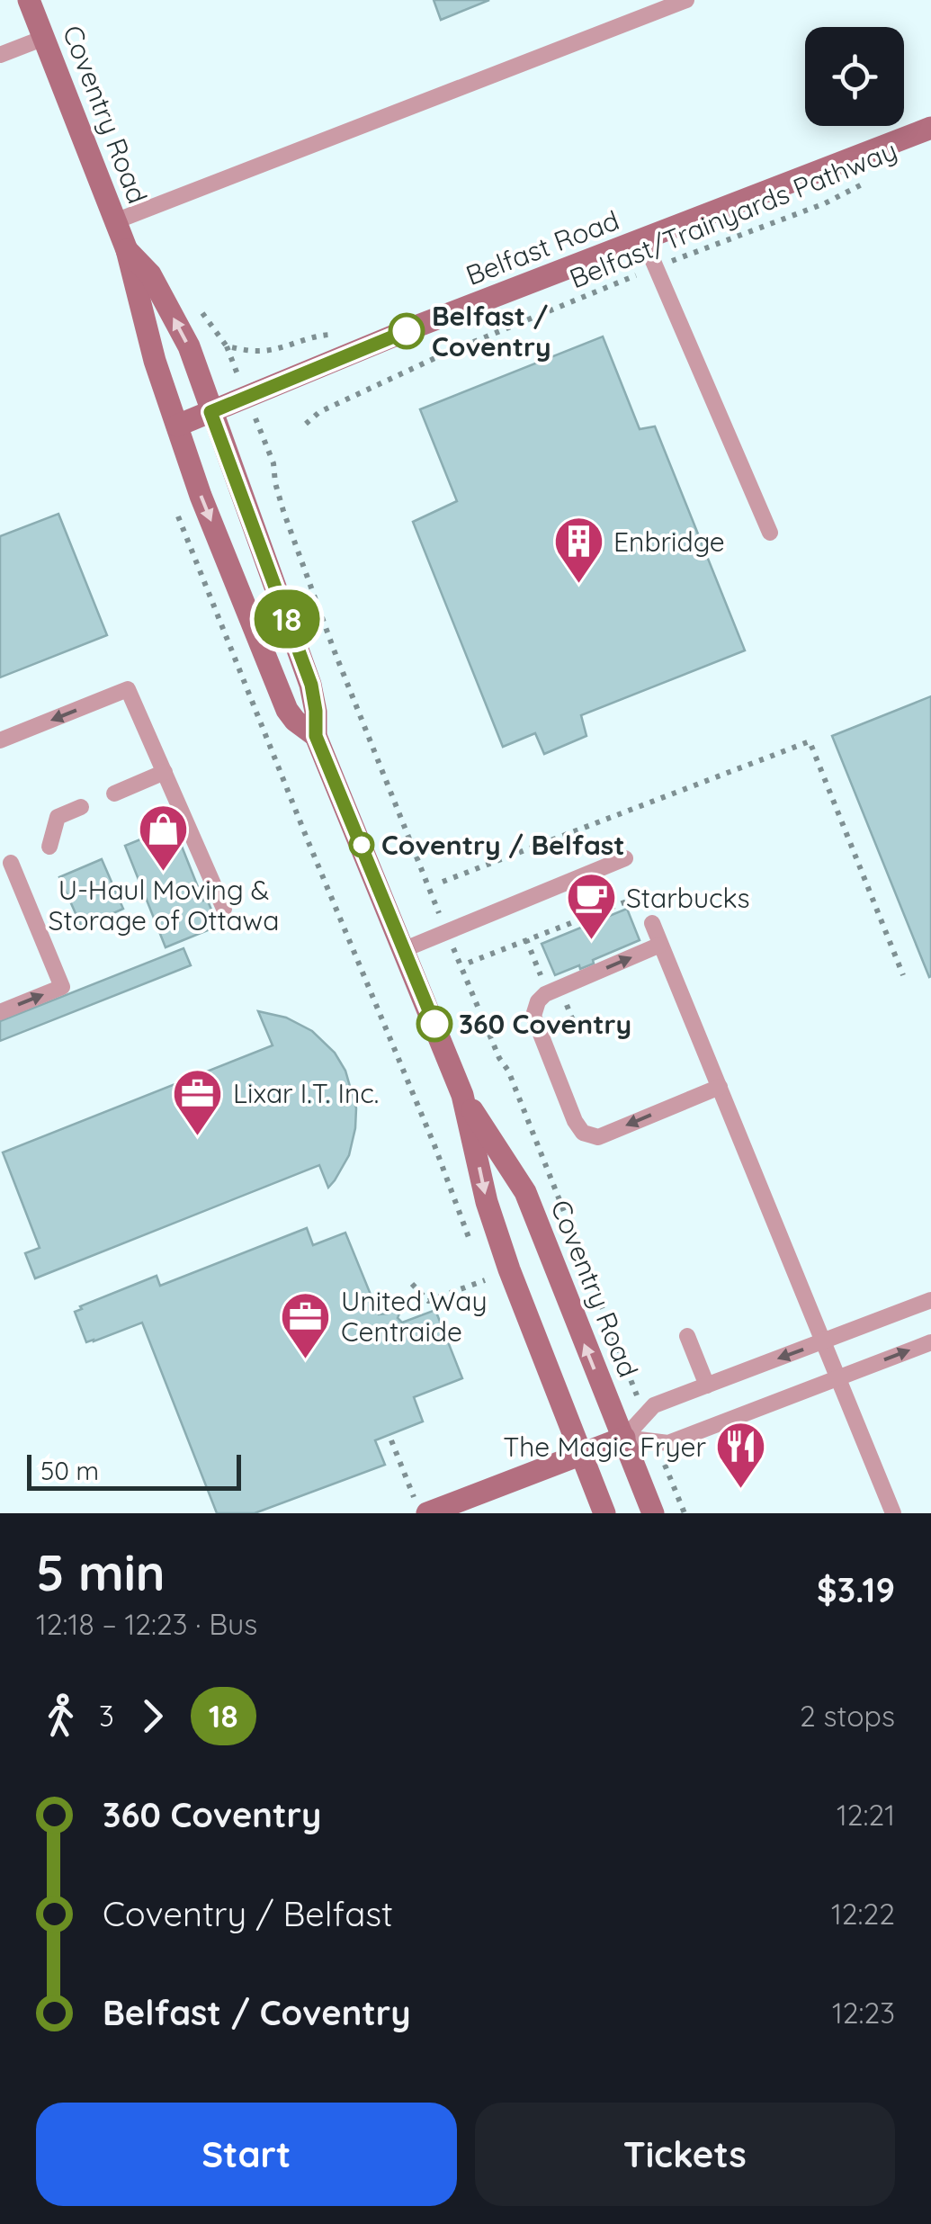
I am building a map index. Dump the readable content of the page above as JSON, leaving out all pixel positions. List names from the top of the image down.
{
  "streets": {
    "main road": ["Coventry Road", "Belfast Road"],
    "path": ["Belfast/Trainyards Pathway"]
  },
  "crossings": [
    ["Coventry Road", "Belfast Road"]
  ],
  "places": {
    "other": ["Belfast / Coventry", "Coventry / Belfast", "360 Coventry"],
    "building": ["Enbridge"],
    "shop": ["U-Haul Moving & Storage of Ottawa"],
    "cafe": ["Starbucks"],
    "office": ["Lixar I.T. Inc.", "United Way Centraide"],
    "restaurant": ["The Magic Fryer"]
  },
  "lines": ["bus line 18"],
  "scale_bar": "50 m",
  "page": {
    "on_map": "18",
    "scale": "50 m",
    "heading": ["5 min", "12:18 – 12:23 · Bus", "$3.19"],
    "legs": ["3", "18", "2 stops"],
    "list": [
      {
        "name": "360 Coventry",
        "value": "12:21"
      },
      {
        "name": "Coventry / Belfast",
        "value": "12:22"
      },
      {
        "name": "Belfast / Coventry",
        "value": "12:23"
      }
    ],
    "buttons": ["Start", "Tickets"]
  }
}
